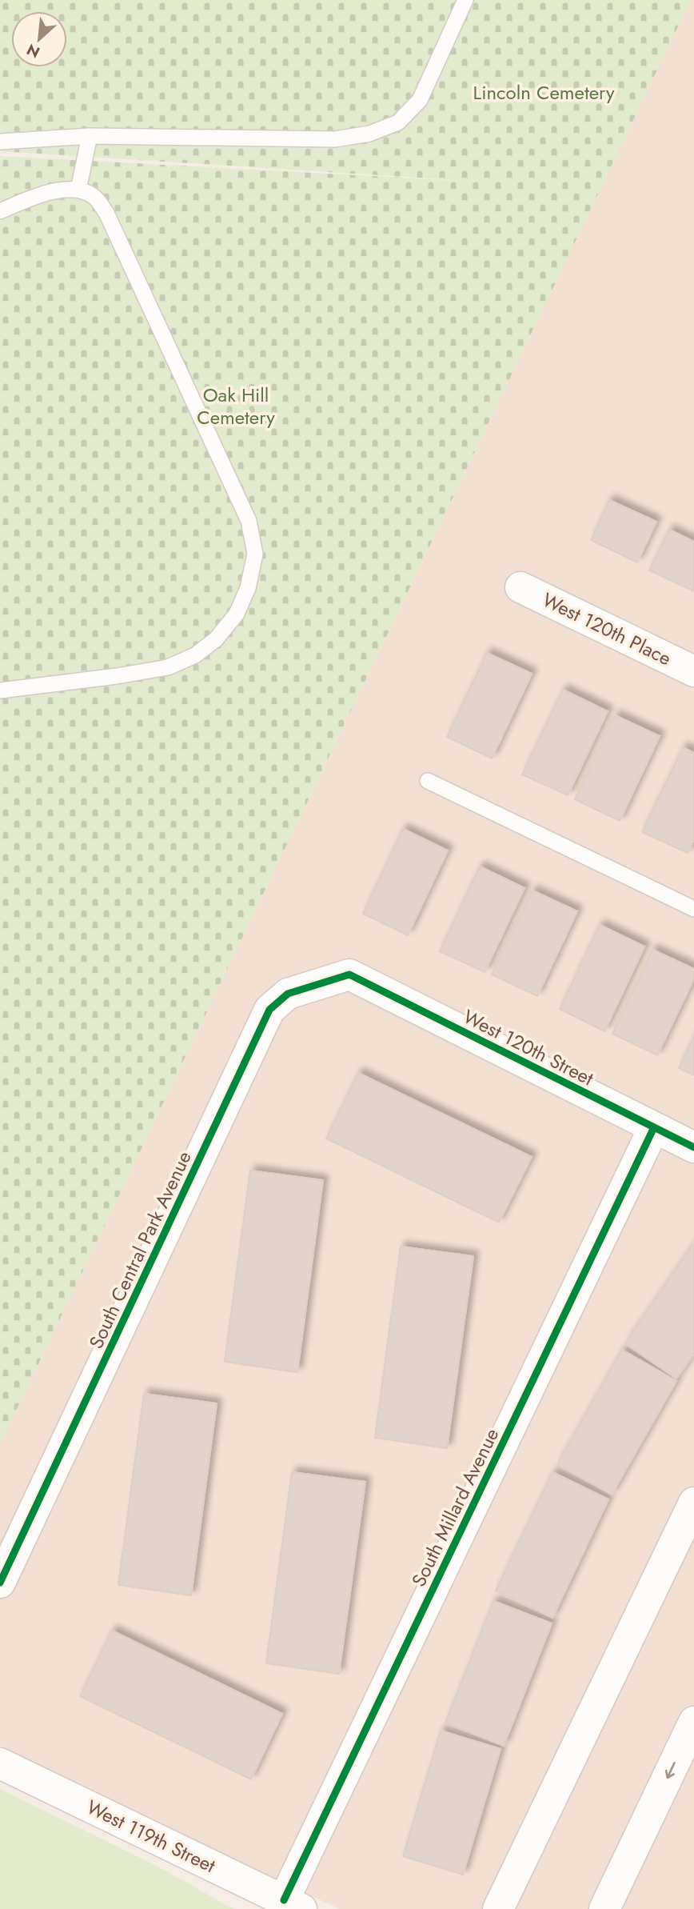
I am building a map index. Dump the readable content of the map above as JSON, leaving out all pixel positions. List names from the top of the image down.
{
  "streets": {
    "street": [
      "West 120th Place",
      "West 120th Street",
      "South Central Park Avenue",
      "South Millard Avenue",
      "West 119th Street"
    ]
  },
  "crossings": [
    ["West 120th Street", "South Central Park Avenue"],
    ["West 120th Street", "South Millard Avenue"],
    ["South Millard Avenue", "West 119th Street"]
  ],
  "parks": ["Lincoln Cemetery", "Oak Hill Cemetery"],
  "north": "bottom left"
}
